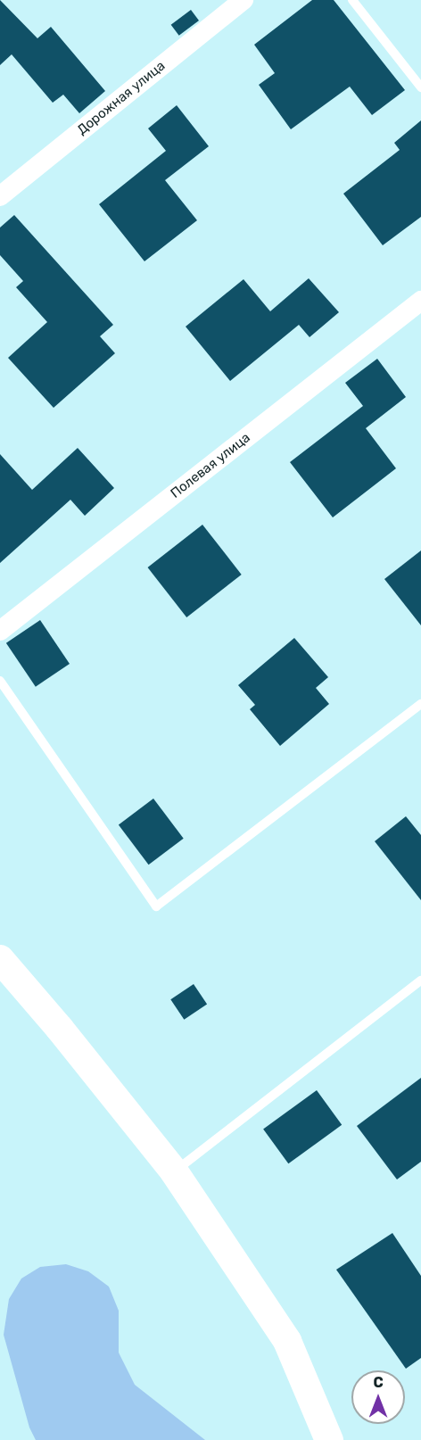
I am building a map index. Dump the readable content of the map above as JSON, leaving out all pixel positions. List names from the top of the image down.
{
  "streets": {
    "street": ["Дорожная улица", "Полевая улица"]
  },
  "north": "top"
}
